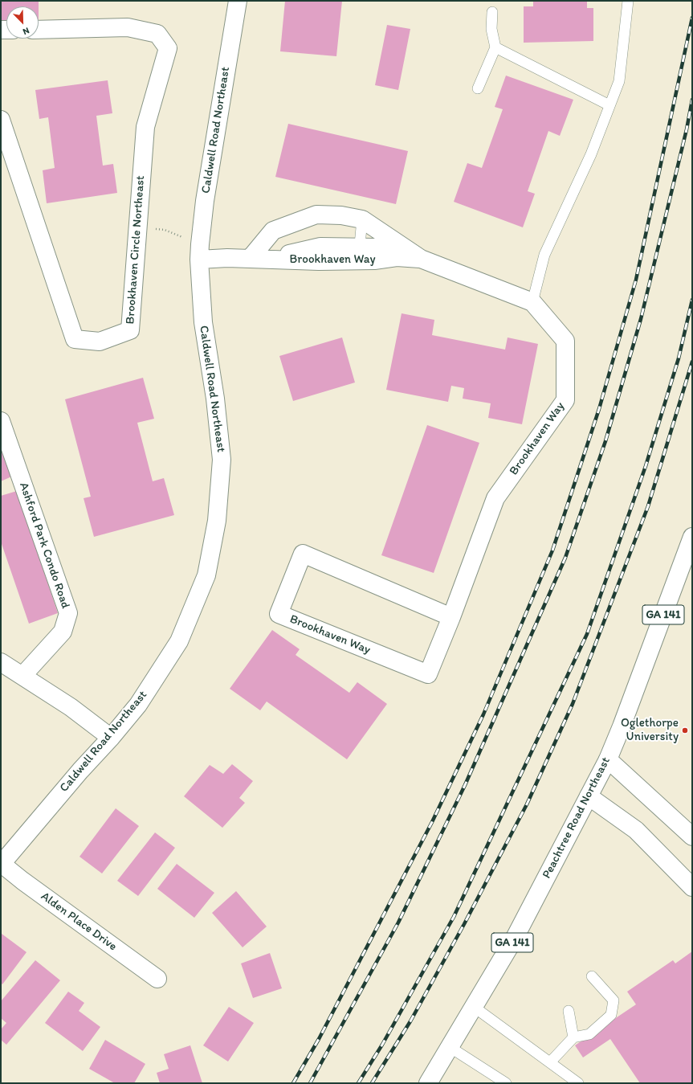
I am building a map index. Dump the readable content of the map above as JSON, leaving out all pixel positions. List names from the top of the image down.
{
  "streets": {
    "main road": [
      "Caldwell Road Northeast",
      "Brookhaven Circle Northeast",
      "Brookhaven Way",
      "Ashford Park Condo Road",
      "GA 141",
      "Peachtree Road Northeast",
      "Alden Place Drive"
    ]
  },
  "crossings": [
    ["Caldwell Road Northeast", "Brookhaven Way"],
    ["Caldwell Road Northeast", "Alden Place Drive"]
  ],
  "places": ["Oglethorpe University"],
  "north": "bottom right"
}
